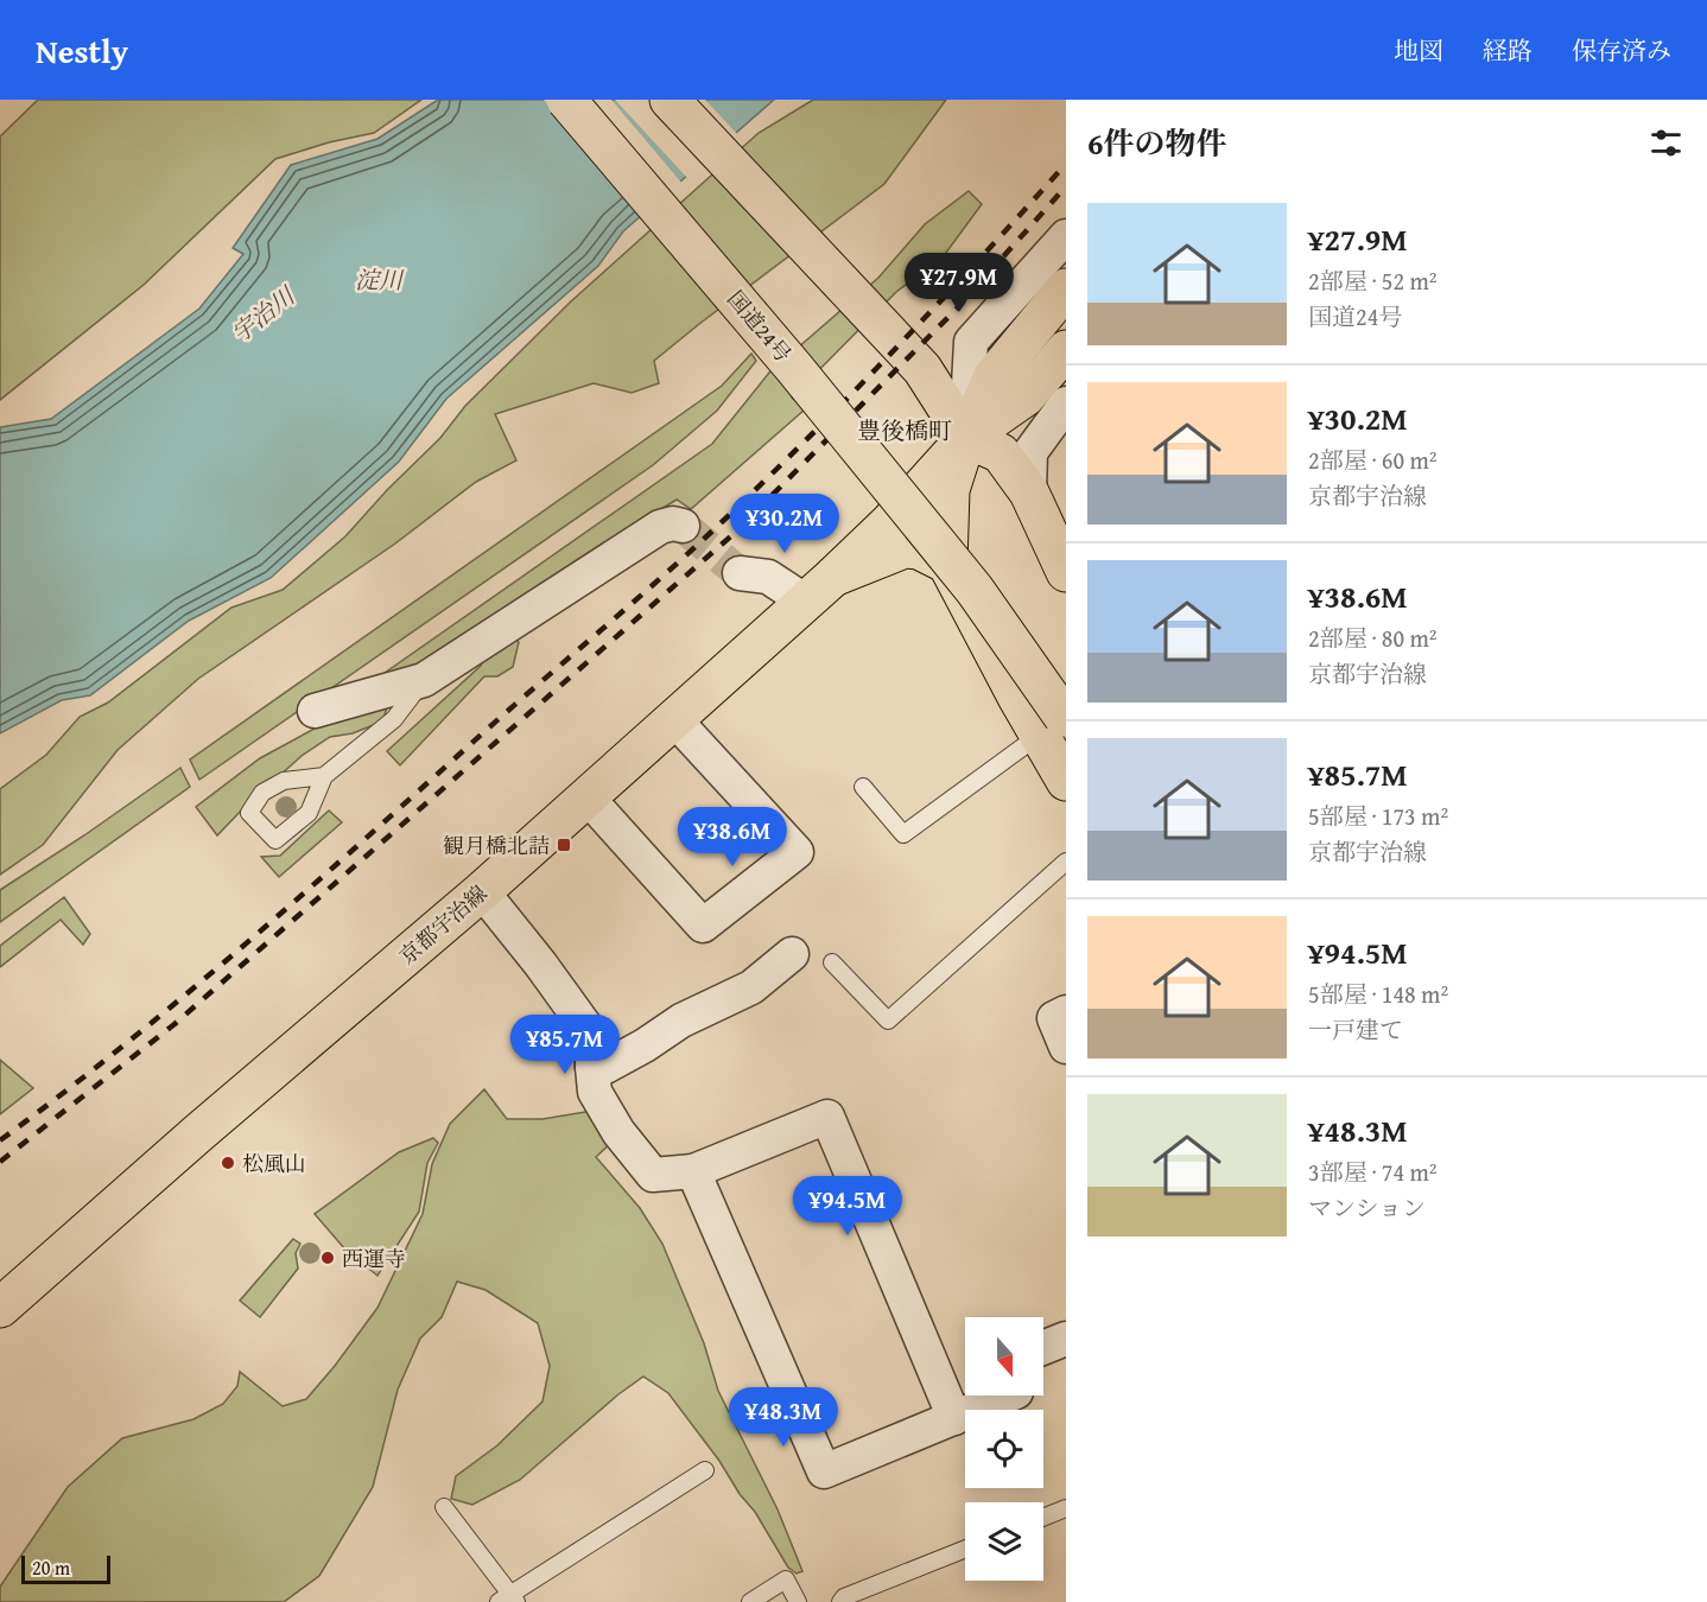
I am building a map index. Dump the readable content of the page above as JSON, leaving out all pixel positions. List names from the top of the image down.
{
  "streets": {
    "main road": ["国道24号", "京都宇治線"]
  },
  "crossings": [
    ["国道24号", "京都宇治線"]
  ],
  "districts": ["豊後橋町"],
  "water": ["淀川", "宇治川"],
  "places": {
    "transit": ["観月橋北詰"],
    "other": ["松風山", "西運寺"]
  },
  "scale_bar": "20 m",
  "north": "bottom",
  "page": {
    "header": "Nestly",
    "nav": ["地図", "経路", "保存済み"],
    "heading": "6件の物件",
    "list": [
      {
        "name": "¥27.9M",
        "note": "2部屋 · 52 m² · 国道24号"
      },
      {
        "name": "¥30.2M",
        "note": "2部屋 · 60 m² · 京都宇治線"
      },
      {
        "name": "¥38.6M",
        "note": "2部屋 · 80 m² · 京都宇治線"
      },
      {
        "name": "¥85.7M",
        "note": "5部屋 · 173 m² · 京都宇治線"
      },
      {
        "name": "¥94.5M",
        "note": "5部屋 · 148 m² · 一戸建て"
      },
      {
        "name": "¥48.3M",
        "note": "3部屋 · 74 m² · マンション"
      }
    ],
    "price": [
      "¥27.9M",
      "¥30.2M",
      "¥38.6M",
      "¥85.7M",
      "¥94.5M",
      "¥48.3M"
    ],
    "scale": "20 m"
  }
}
